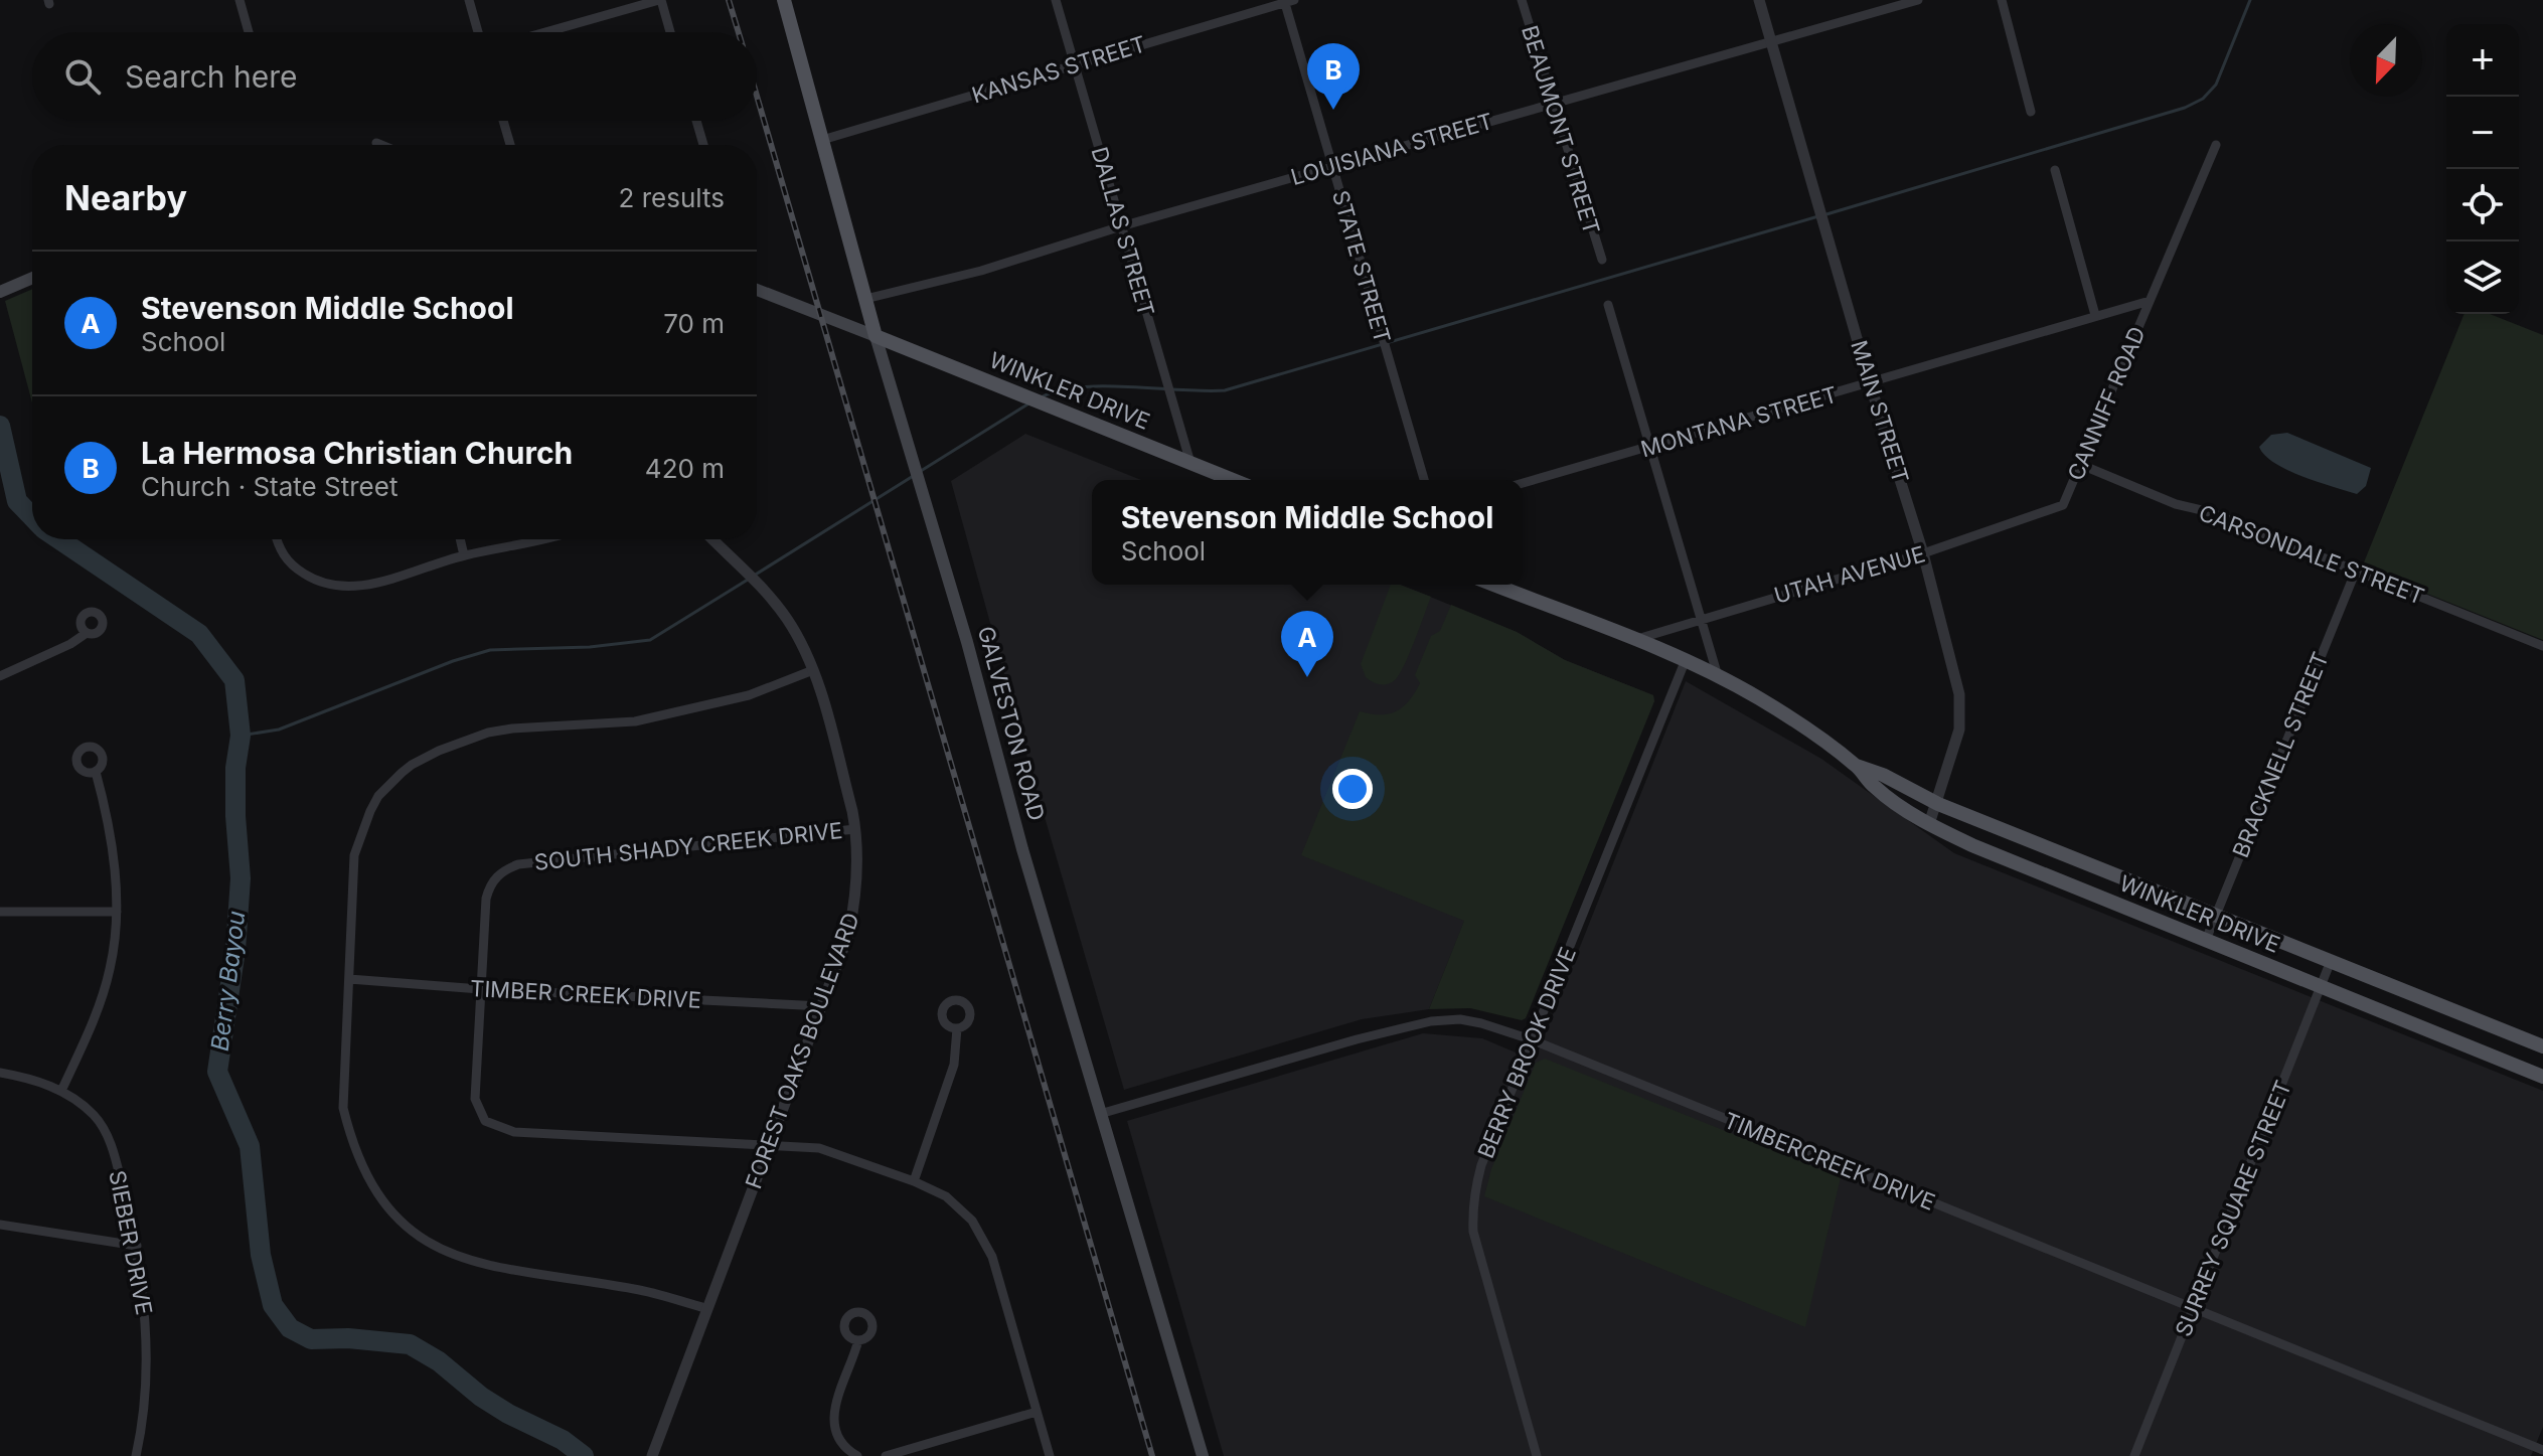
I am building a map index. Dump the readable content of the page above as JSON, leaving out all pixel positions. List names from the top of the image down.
{
  "streets": {
    "main road": ["WINKLER DRIVE", "GALVESTON ROAD"],
    "street": [
      "KANSAS STREET",
      "BEAUMONT STREET",
      "LOUISIANA STREET",
      "DALLAS STREET",
      "STATE STREET",
      "CANNIFF ROAD",
      "MAIN STREET",
      "MONTANA STREET",
      "CARSONDALE STREET",
      "UTAH AVENUE",
      "BRACKNELL STREET",
      "SOUTH SHADY CREEK DRIVE",
      "TIMBER CREEK DRIVE",
      "FOREST OAKS BOULEVARD",
      "BERRY BROOK DRIVE",
      "TIMBERCREEK DRIVE",
      "SURREY SQUARE STREET",
      "SIEBER DRIVE"
    ]
  },
  "crossings": [
    ["KANSAS STREET", "DALLAS STREET"],
    ["KANSAS STREET", "STATE STREET"],
    ["KANSAS STREET", "GALVESTON ROAD"],
    ["BEAUMONT STREET", "LOUISIANA STREET"],
    ["LOUISIANA STREET", "DALLAS STREET"],
    ["LOUISIANA STREET", "STATE STREET"],
    ["LOUISIANA STREET", "MAIN STREET"],
    ["LOUISIANA STREET", "GALVESTON ROAD"],
    ["DALLAS STREET", "WINKLER DRIVE"],
    ["WINKLER DRIVE", "MAIN STREET"],
    ["WINKLER DRIVE", "UTAH AVENUE"],
    ["WINKLER DRIVE", "GALVESTON ROAD"],
    ["WINKLER DRIVE", "BRACKNELL STREET"],
    ["WINKLER DRIVE", "BERRY BROOK DRIVE"],
    ["WINKLER DRIVE", "SURREY SQUARE STREET"],
    ["CANNIFF ROAD", "MONTANA STREET"],
    ["CANNIFF ROAD", "CARSONDALE STREET"],
    ["CANNIFF ROAD", "UTAH AVENUE"],
    ["MAIN STREET", "MONTANA STREET"],
    ["MAIN STREET", "UTAH AVENUE"],
    ["CARSONDALE STREET", "BRACKNELL STREET"],
    ["GALVESTON ROAD", "TIMBERCREEK DRIVE"],
    ["SOUTH SHADY CREEK DRIVE", "TIMBER CREEK DRIVE"],
    ["SOUTH SHADY CREEK DRIVE", "FOREST OAKS BOULEVARD"],
    ["TIMBER CREEK DRIVE", "FOREST OAKS BOULEVARD"],
    ["BERRY BROOK DRIVE", "TIMBERCREEK DRIVE"],
    ["TIMBERCREEK DRIVE", "SURREY SQUARE STREET"]
  ],
  "water": ["Berry Bayou"],
  "north": "bottom left",
  "page": {
    "map_buttons": ["+", "−"],
    "search": "Search here",
    "pins": ["B", "A"],
    "heading": ["Nearby", "2 results"],
    "list": [
      {
        "mark": "A",
        "name": "Stevenson Middle School",
        "note": "School",
        "value": "70 m"
      },
      {
        "mark": "B",
        "name": "La Hermosa Christian Church",
        "note": "Church · State Street",
        "value": "420 m"
      }
    ],
    "popup": ["Stevenson Middle School", "School"]
  }
}
